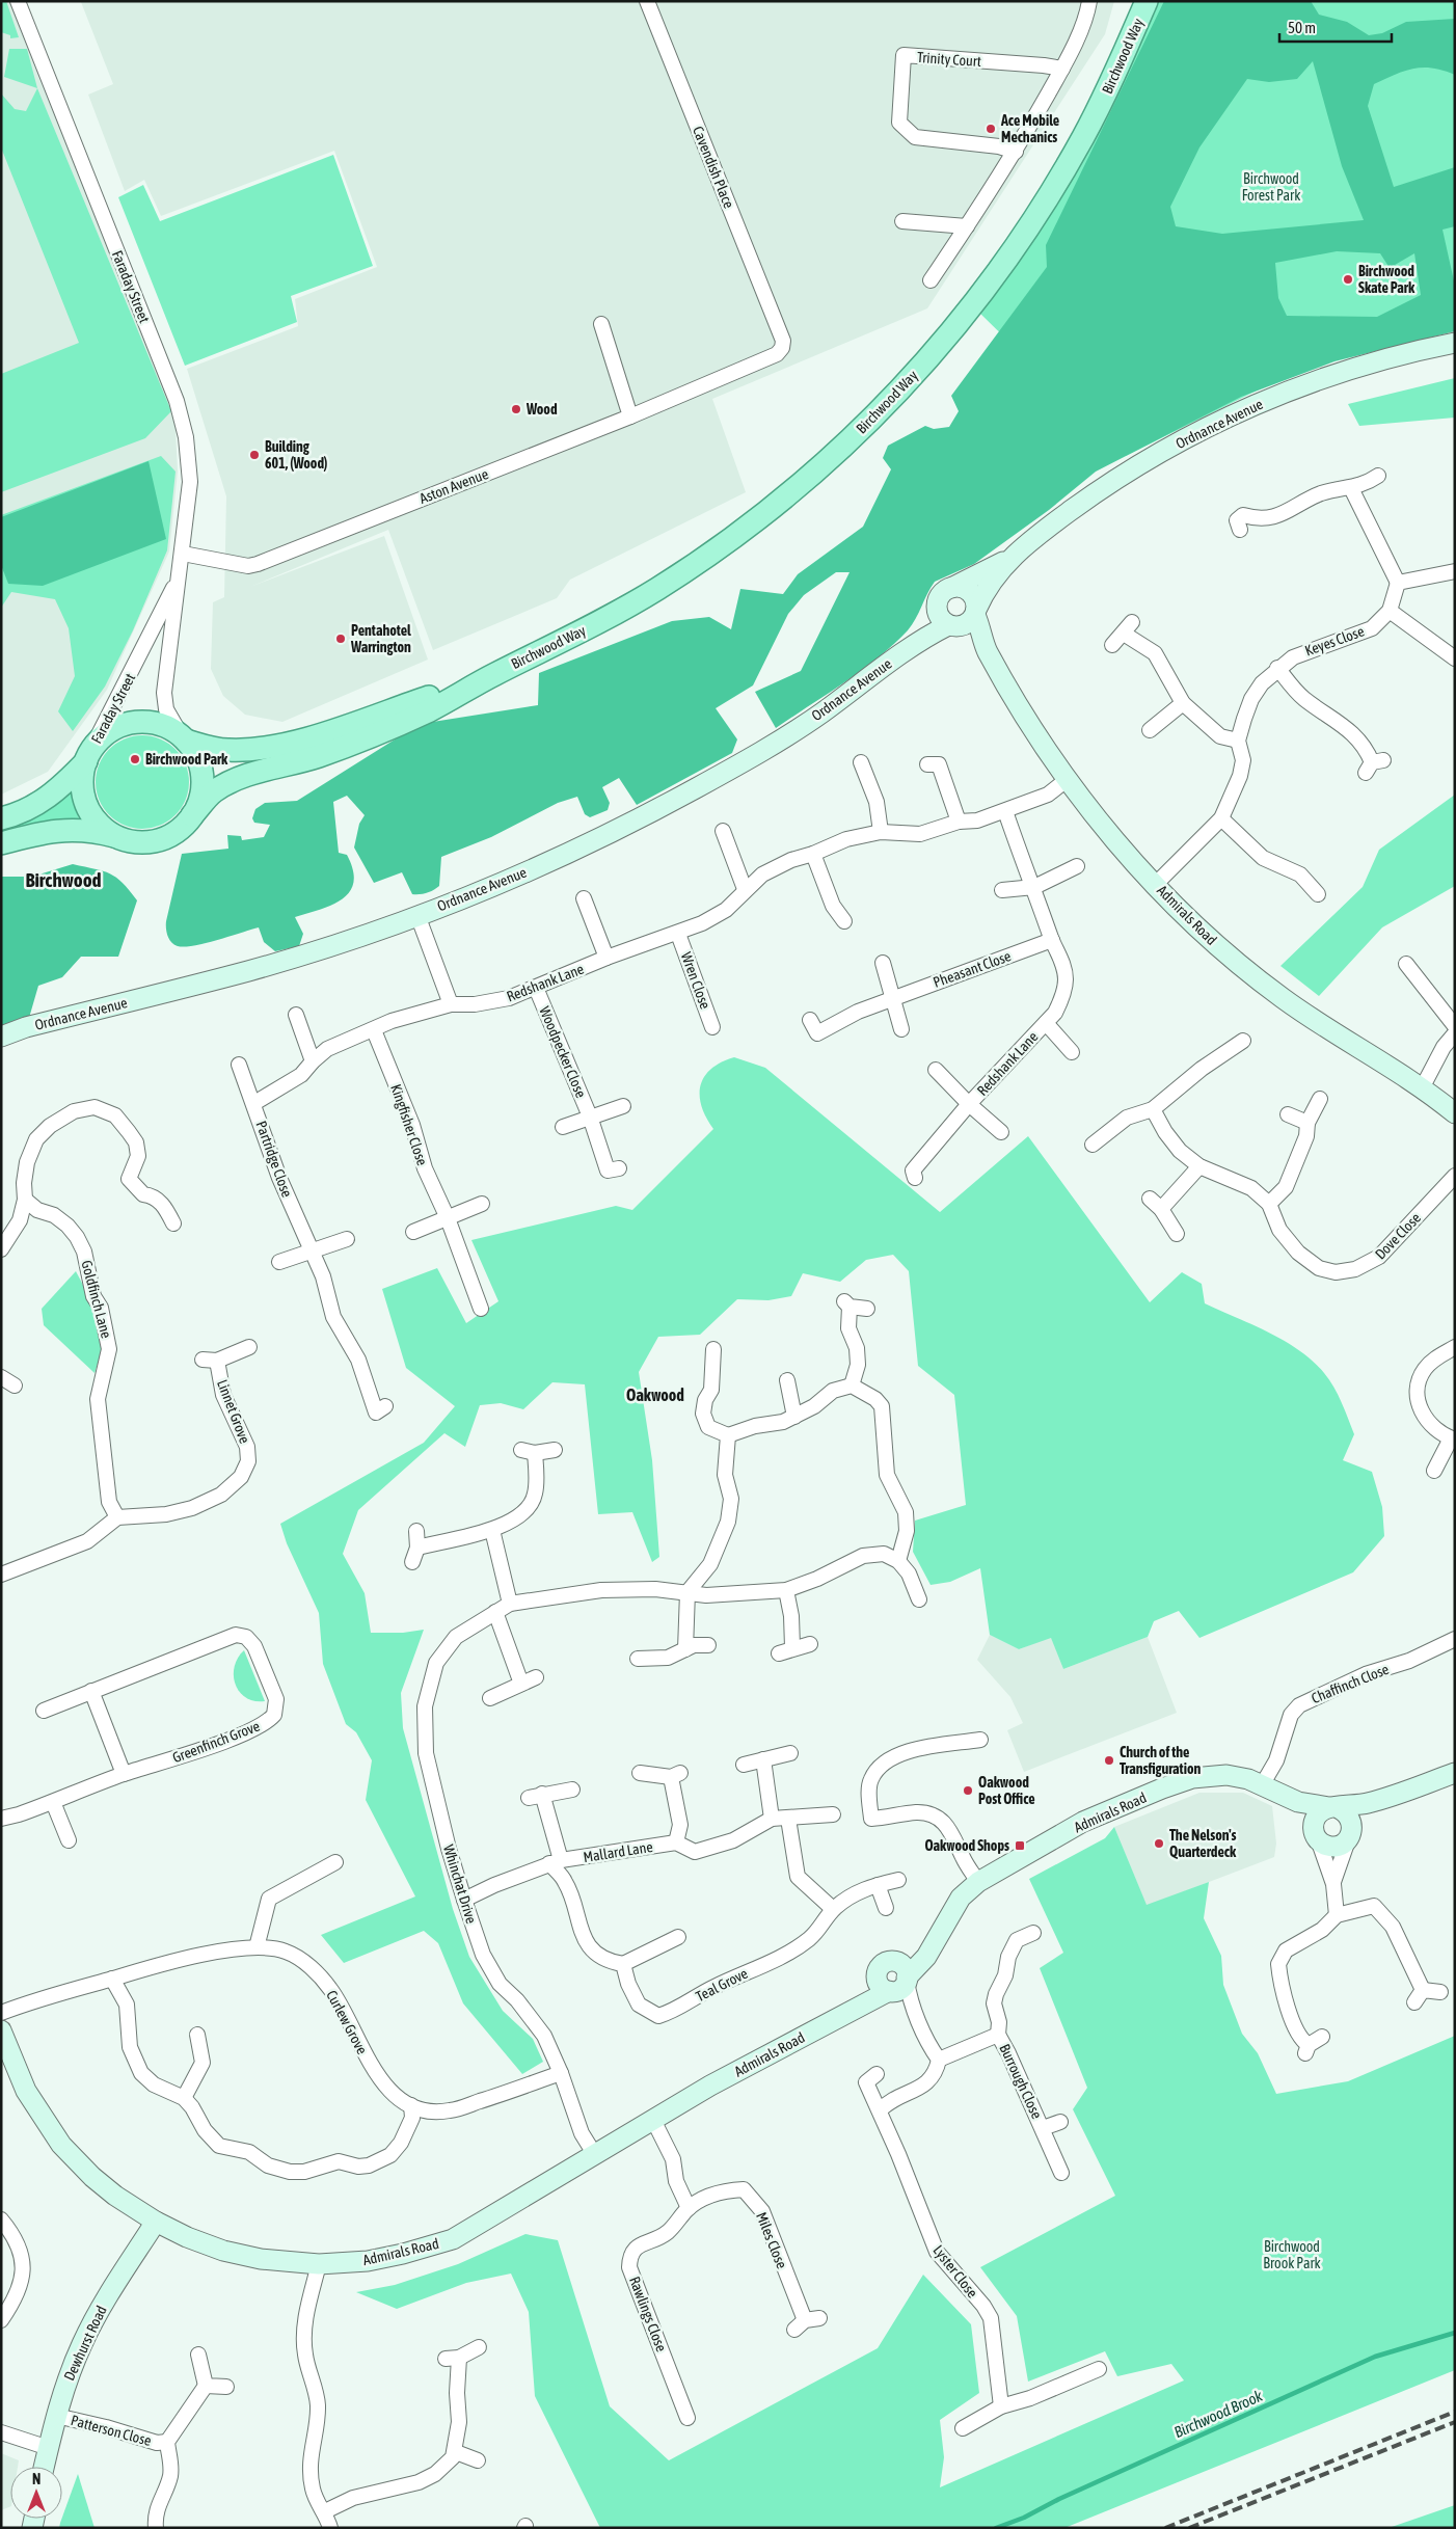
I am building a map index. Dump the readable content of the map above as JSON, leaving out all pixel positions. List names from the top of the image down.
{
  "streets": {
    "main road": ["Birchwood Way"],
    "street": [
      "Trinity Court",
      "Cavendish Place",
      "Faraday Street",
      "Ordnance Avenue",
      "Aston Avenue",
      "Keyes Close",
      "Admirals Road",
      "Pheasant Close",
      "Wren Close",
      "Redshank Lane",
      "Woodpecker Close",
      "Kingfisher Close",
      "Partridge Close",
      "Dove Close",
      "Goldfinch Lane",
      "Linnet Grove",
      "Chaffinch Close",
      "Greenfinch Grove",
      "Mallard Lane",
      "Whinchat Drive",
      "Teal Grove",
      "Curlew Grove",
      "Burrough Close",
      "Miles Close",
      "Lyster Close",
      "Rawlings Close",
      "Dewhurst Road",
      "Patterson Close"
    ]
  },
  "crossings": [
    ["Birchwood Way", "Faraday Street"],
    ["Cavendish Place", "Aston Avenue"],
    ["Faraday Street", "Aston Avenue"],
    ["Ordnance Avenue", "Admirals Road"],
    ["Keyes Close", "Admirals Road"],
    ["Admirals Road", "Redshank Lane"],
    ["Admirals Road", "Chaffinch Close"],
    ["Admirals Road", "Whinchat Drive"],
    ["Admirals Road", "Dewhurst Road"],
    ["Pheasant Close", "Redshank Lane"],
    ["Wren Close", "Redshank Lane"],
    ["Redshank Lane", "Woodpecker Close"],
    ["Redshank Lane", "Kingfisher Close"],
    ["Redshank Lane", "Partridge Close"],
    ["Goldfinch Lane", "Linnet Grove"],
    ["Mallard Lane", "Whinchat Drive"],
    ["Whinchat Drive", "Curlew Grove"],
    ["Miles Close", "Rawlings Close"],
    ["Dewhurst Road", "Patterson Close"]
  ],
  "districts": ["Birchwood", "Oakwood"],
  "water": ["Birchwood Brook"],
  "parks": ["Birchwood Forest Park", "Birchwood Brook Park"],
  "places": {
    "other": [
      "Ace Mobile Mechanics",
      "Birchwood Skate Park",
      "Wood",
      "Building 601, (Wood)",
      "Pentahotel Warrington",
      "Birchwood Park",
      "Church of the Transfiguration",
      "Oakwood Post Office",
      "The Nelson's Quarterdeck"
    ],
    "transit": ["Oakwood Shops"]
  },
  "scale_bar": "50 m",
  "north": "top"
}
